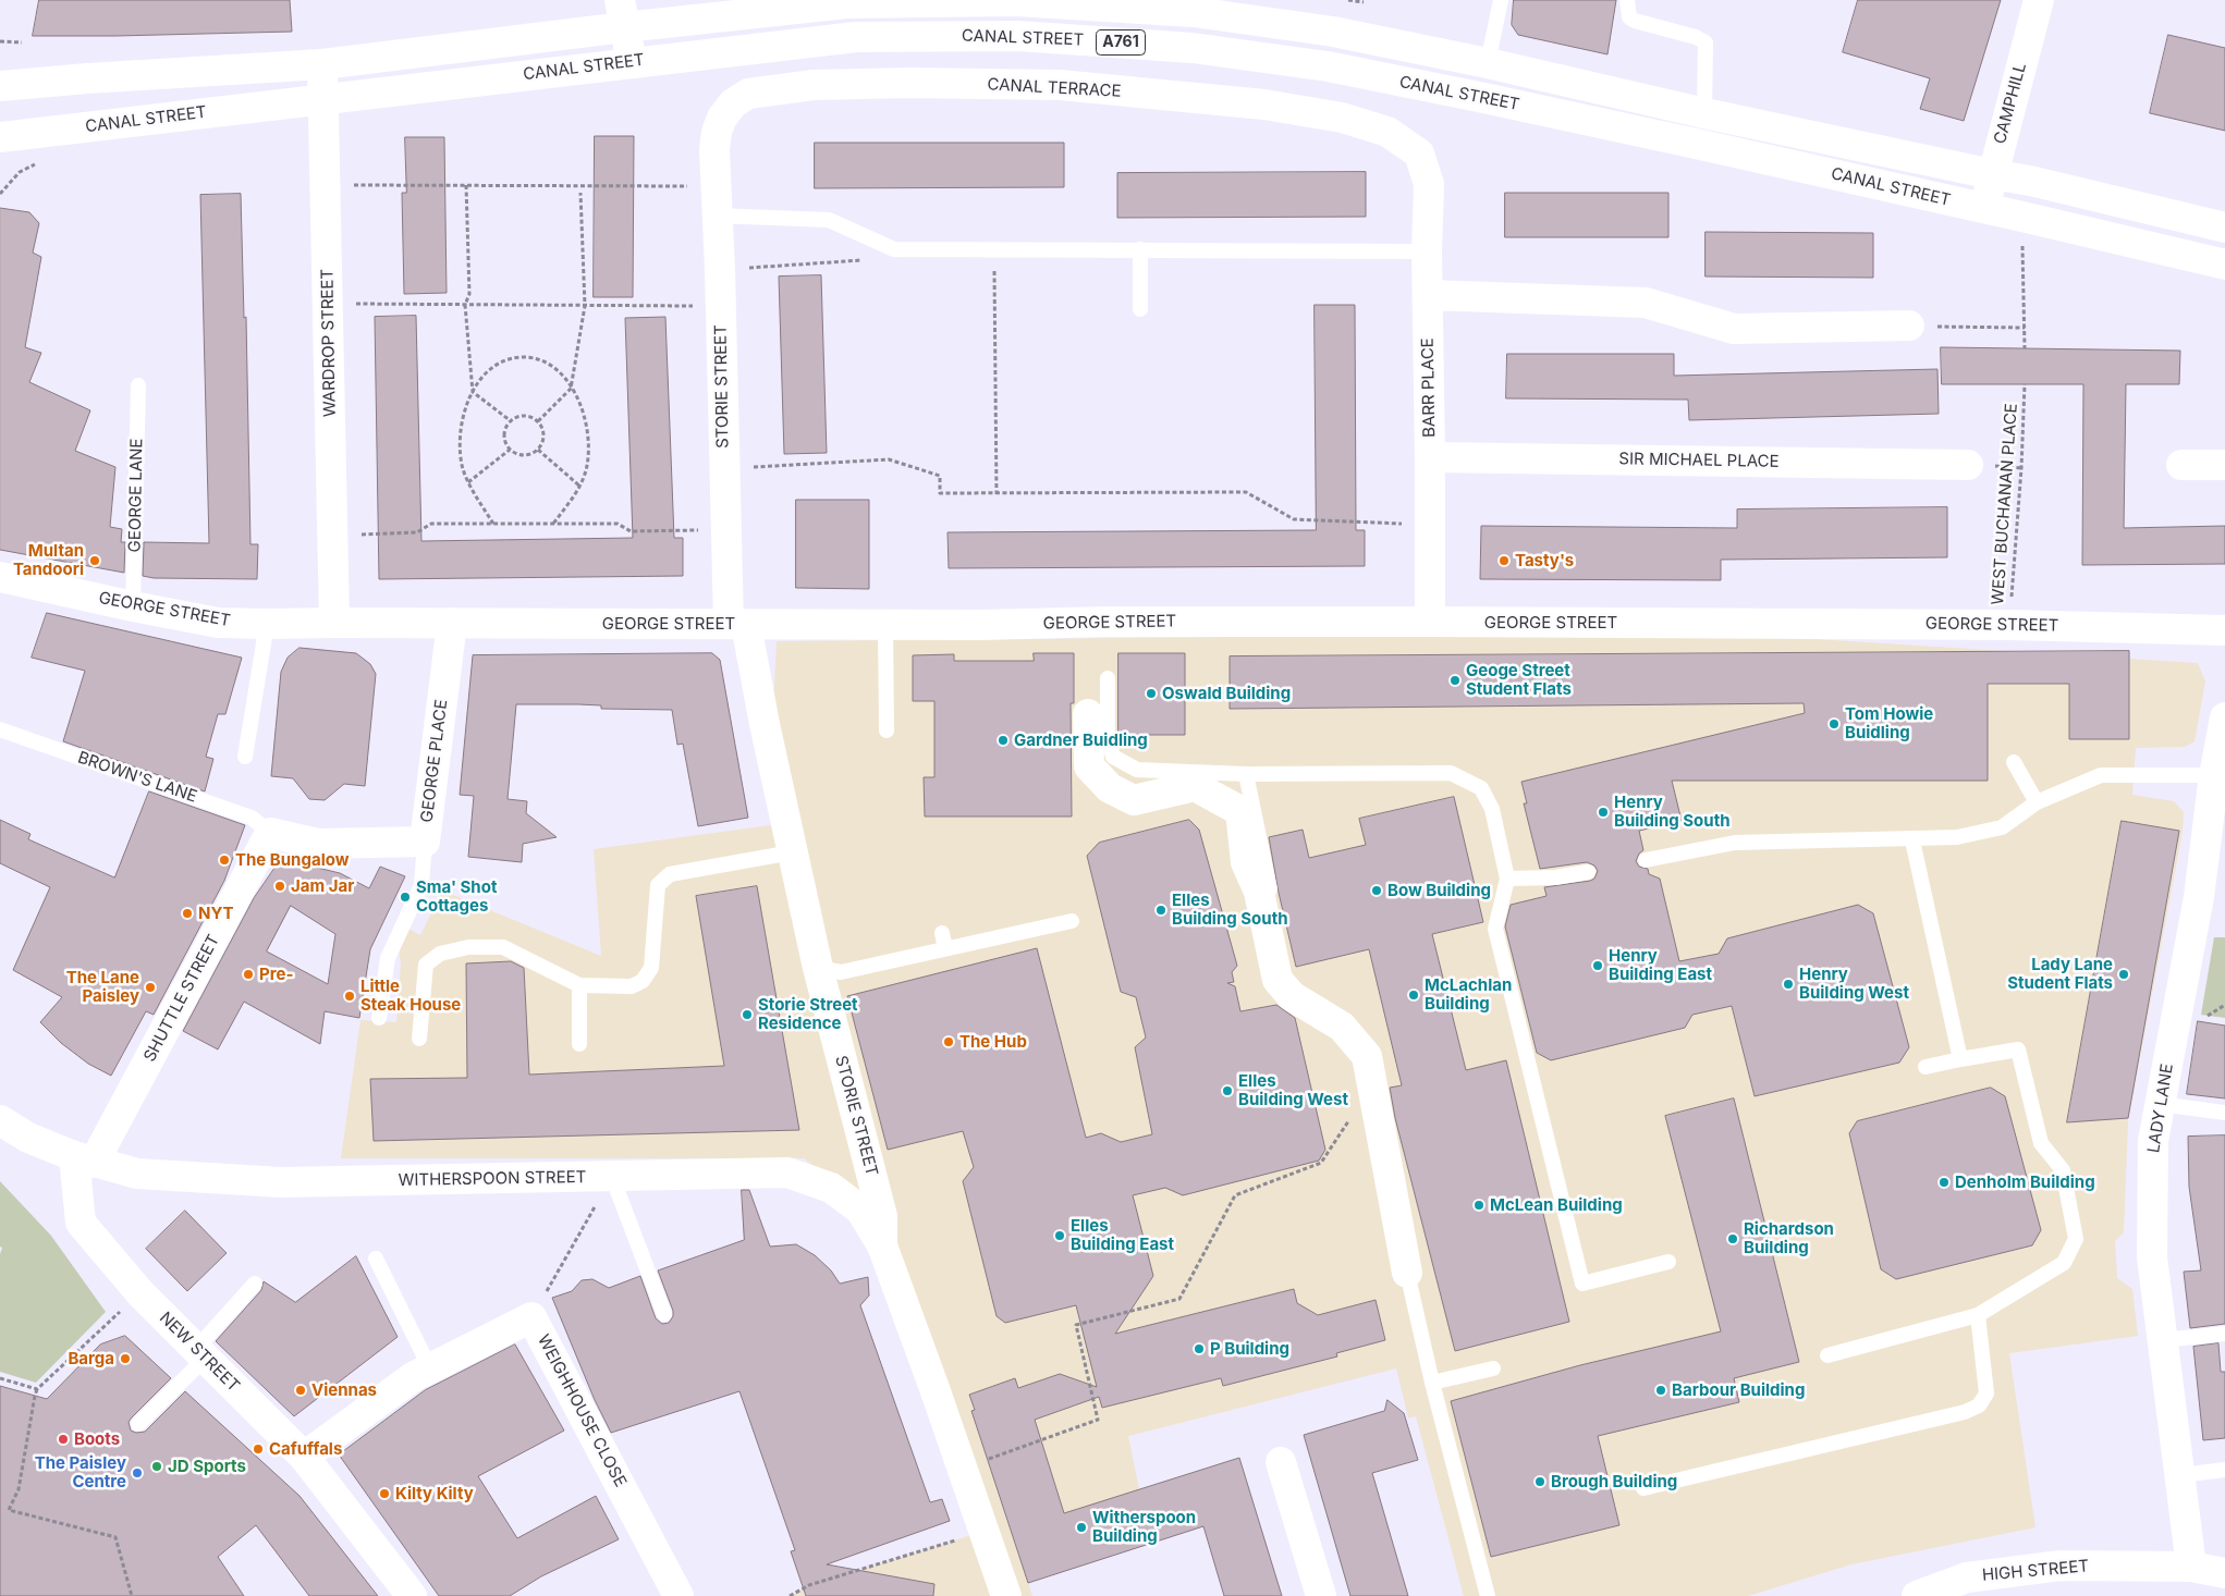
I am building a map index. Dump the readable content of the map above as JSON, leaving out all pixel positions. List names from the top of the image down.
{
  "streets": {
    "street": [
      "CANAL STREET",
      "A761",
      "CANAL TERRACE",
      "CAMPHILL",
      "WARDROP STREET",
      "STORIE STREET",
      "BARR PLACE",
      "SIR MICHAEL PLACE",
      "GEORGE STREET",
      "GEORGE PLACE",
      "SHUTTLE STREET",
      "LADY LANE",
      "WITHERSPOON STREET",
      "NEW STREET",
      "WEIGHHOUSE CLOSE",
      "HIGH STREET"
    ],
    "lane": ["GEORGE LANE", "BROWN'S LANE"],
    "path": ["WEST BUCHANAN PLACE"]
  },
  "crossings": [
    ["CANAL STREET", "CAMPHILL"],
    ["CANAL STREET", "WARDROP STREET"],
    ["CANAL TERRACE", "STORIE STREET"],
    ["CANAL TERRACE", "BARR PLACE"],
    ["WARDROP STREET", "GEORGE STREET"],
    ["STORIE STREET", "GEORGE STREET"],
    ["STORIE STREET", "WITHERSPOON STREET"],
    ["BARR PLACE", "SIR MICHAEL PLACE"],
    ["BARR PLACE", "GEORGE STREET"],
    ["GEORGE LANE", "GEORGE STREET"],
    ["WEST BUCHANAN PLACE", "GEORGE STREET"],
    ["GEORGE STREET", "GEORGE PLACE"],
    ["GEORGE PLACE", "BROWN'S LANE"],
    ["GEORGE PLACE", "SHUTTLE STREET"],
    ["BROWN'S LANE", "SHUTTLE STREET"],
    ["SHUTTLE STREET", "WITHERSPOON STREET"],
    ["SHUTTLE STREET", "NEW STREET"],
    ["LADY LANE", "HIGH STREET"],
    ["WITHERSPOON STREET", "NEW STREET"],
    ["NEW STREET", "WEIGHHOUSE CLOSE"]
  ],
  "places": [
    "Multan Tandoori",
    "Tasty's",
    "Geoge Street Student Flats",
    "Oswald Building",
    "Tom Howie Buidling",
    "Gardner Buidling",
    "Henry Building South",
    "The Bungalow",
    "Jam Jar",
    "Bow Building",
    "Sma' Shot Cottages",
    "Elles Building South",
    "NYT",
    "Henry Building East",
    "Pre-",
    "Lady Lane Student Flats",
    "Henry Building West",
    "The Lane Paisley",
    "McLachlan Building",
    "Little Steak House",
    "Storie Street Residence",
    "The Hub",
    "Elles Building West",
    "Denholm Building",
    "McLean Building",
    "Elles Building East",
    "Richardson Building",
    "P Building",
    "Barga",
    "Viennas",
    "Barbour Building",
    "Boots",
    "Cafuffals",
    "JD Sports",
    "The Paisley Centre",
    "Brough Building",
    "Kilty Kilty",
    "Witherspoon Building"
  ]
}
